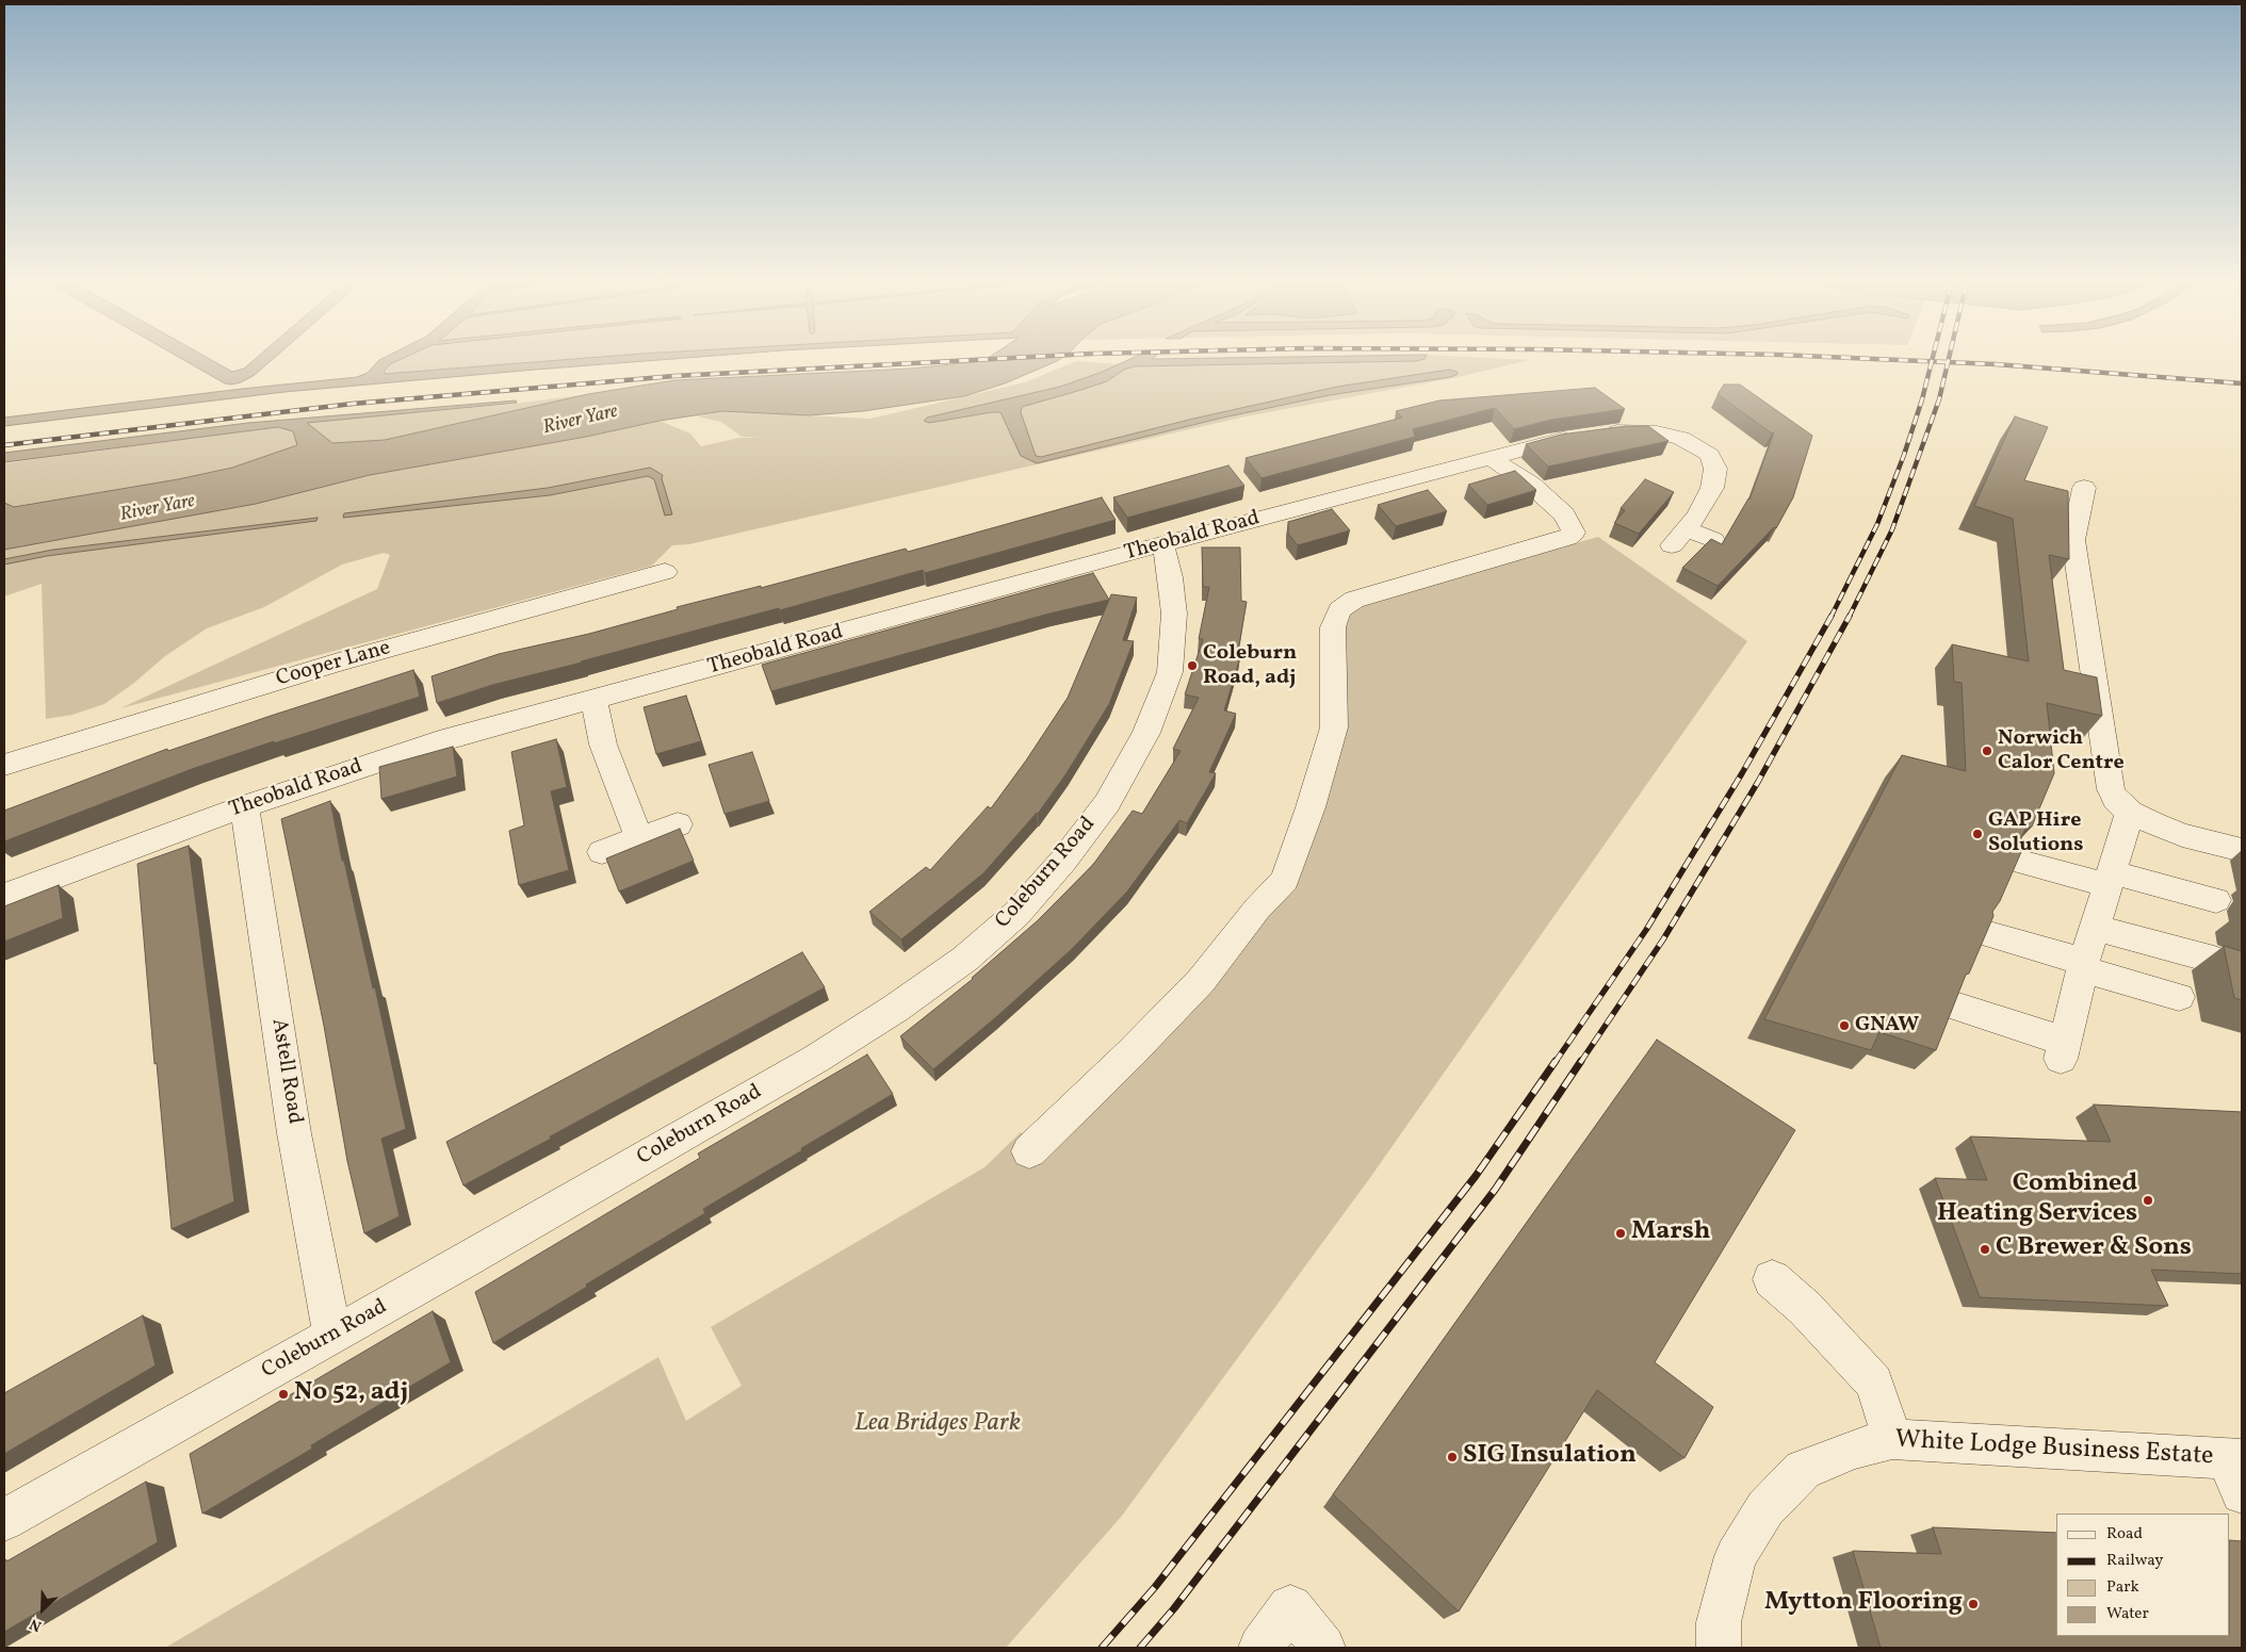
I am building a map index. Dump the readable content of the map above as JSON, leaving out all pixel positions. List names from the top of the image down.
{
  "streets": {
    "street": [
      "Theobald Road",
      "Cooper Lane",
      "Coleburn Road",
      "Astell Road",
      "White Lodge Business Estate"
    ]
  },
  "crossings": [
    ["Theobald Road", "Coleburn Road"],
    ["Theobald Road", "Astell Road"],
    ["Coleburn Road", "Astell Road"]
  ],
  "water": ["River Yare"],
  "parks": ["Lea Bridges Park"],
  "places": [
    "Coleburn Road, adj",
    "Norwich Calor Centre",
    "GAP Hire Solutions",
    "GNAW",
    "Combined Heating Services",
    "Marsh",
    "C Brewer & Sons",
    "No 52, adj",
    "SIG Insulation",
    "Mytton Flooring"
  ],
  "legend": [
    "Road",
    "Railway",
    "Park",
    "Water"
  ],
  "north": "bottom left"
}
